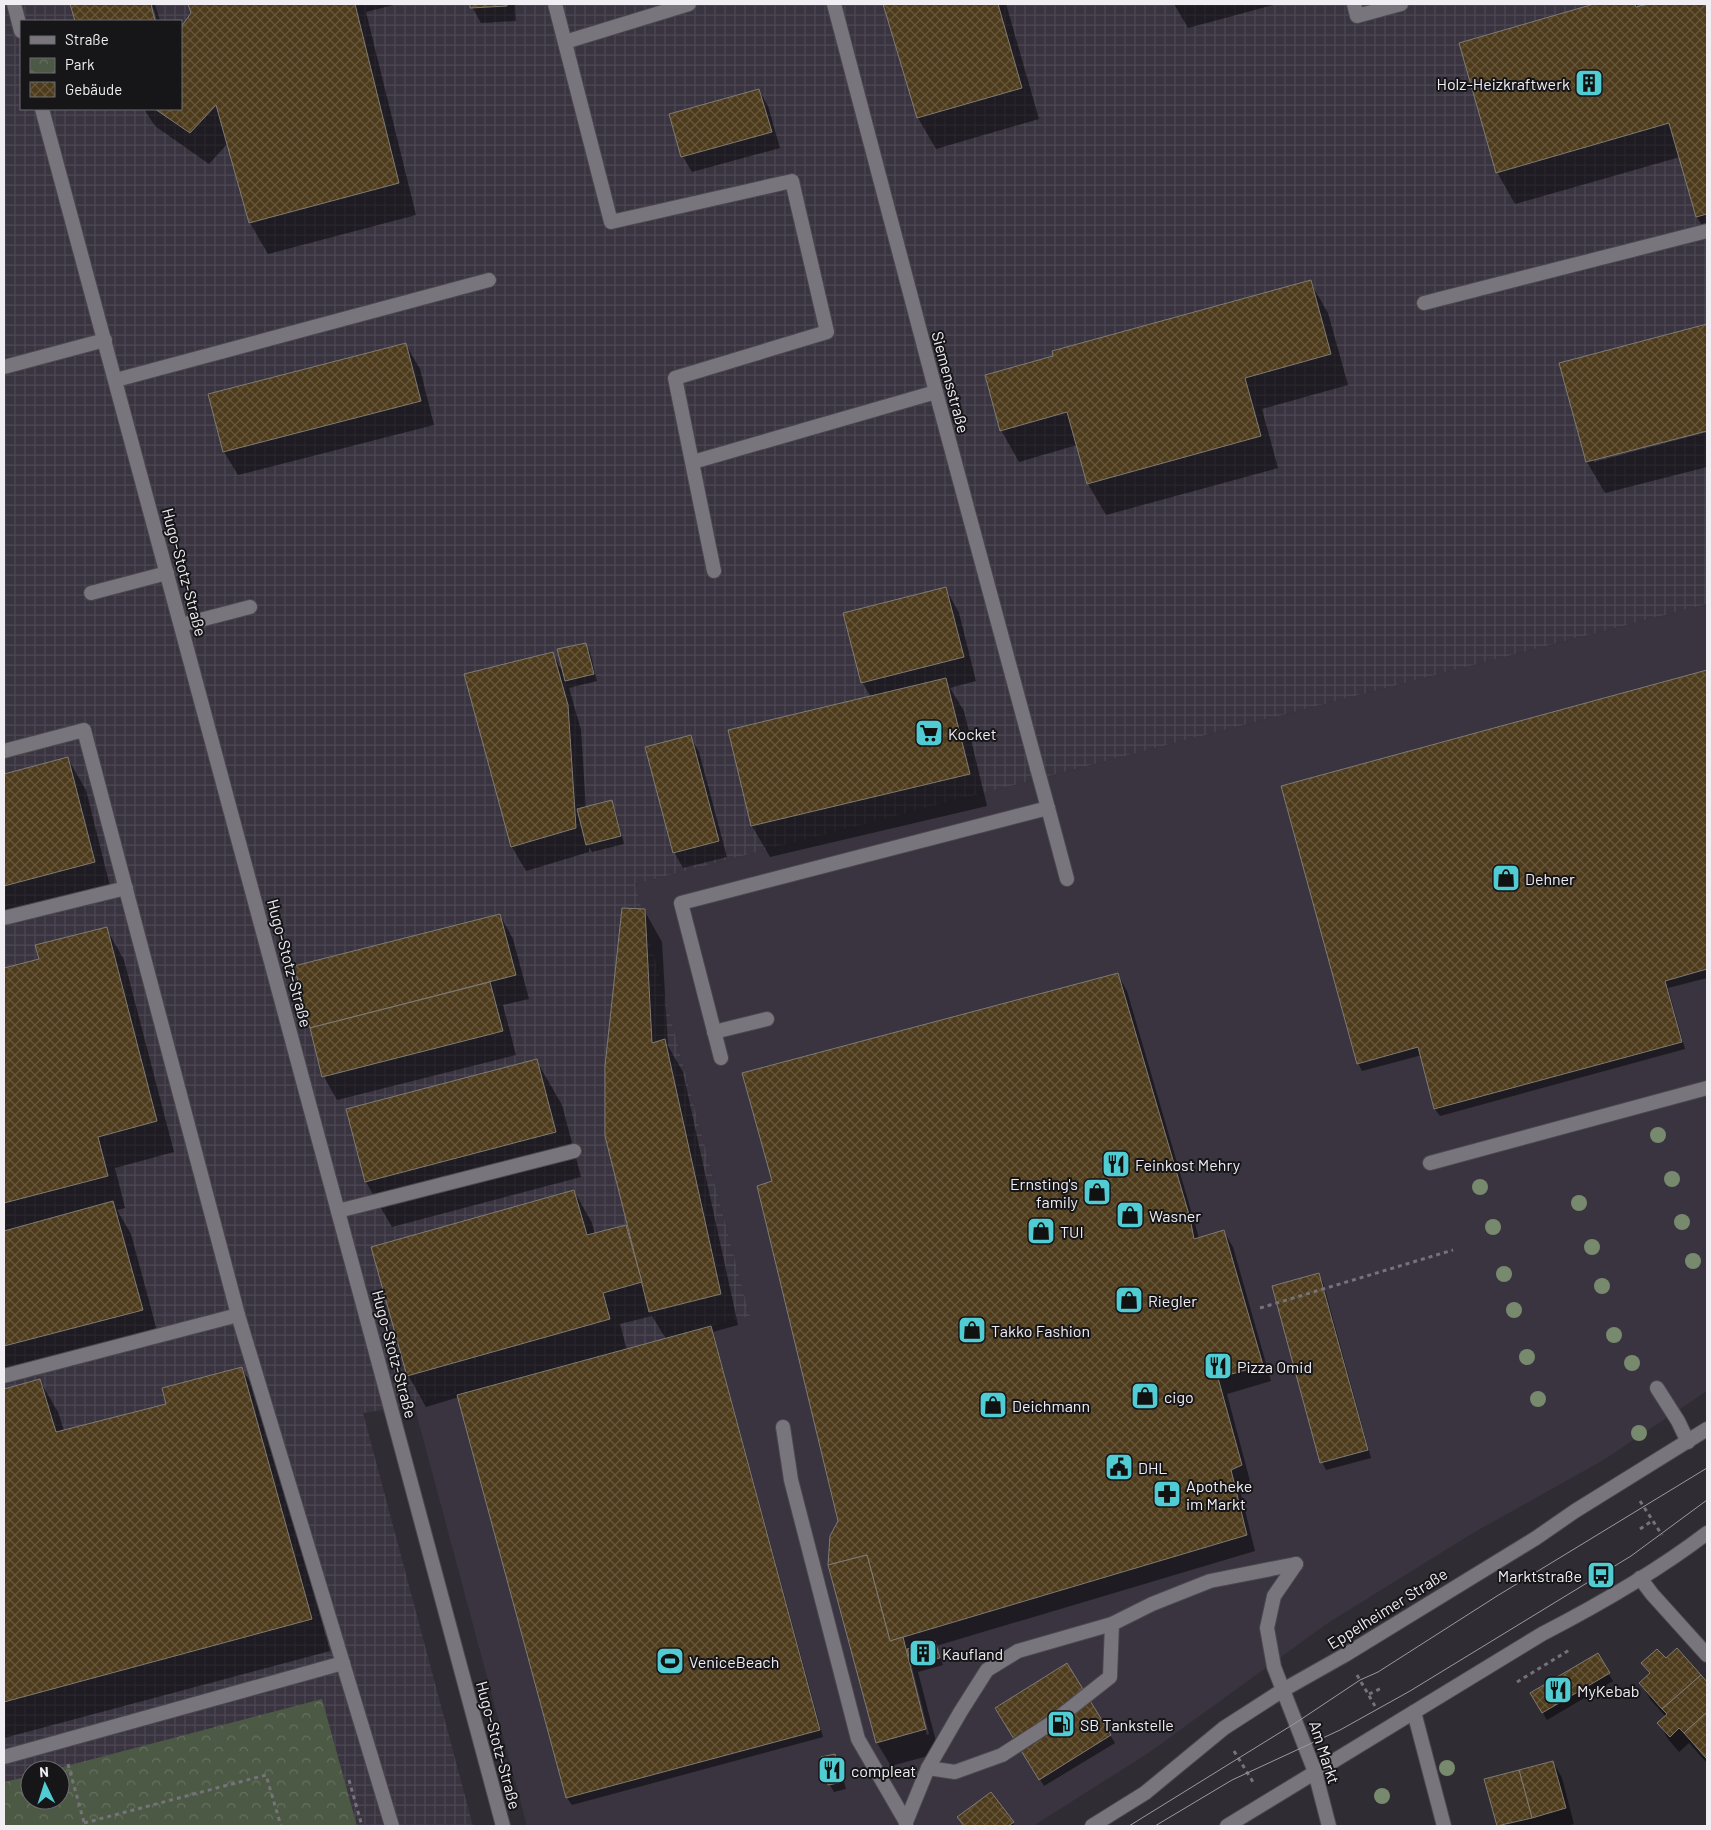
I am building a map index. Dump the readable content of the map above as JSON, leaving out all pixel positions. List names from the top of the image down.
{
  "streets": {
    "street": [
      "Siemensstraße",
      "Hugo-Stotz-Straße",
      "Eppelheimer Straße",
      "Am Markt"
    ]
  },
  "crossings": [
    ["Eppelheimer Straße", "Am Markt"]
  ],
  "places": {
    "building": ["Holz-Heizkraftwerk", "Kaufland"],
    "supermarket": ["Kocket"],
    "shop": [
      "Dehner",
      "Ernsting's family",
      "Wasner",
      "TUI",
      "Riegler",
      "Takko Fashion",
      "cigo",
      "Deichmann"
    ],
    "restaurant": [
      "Feinkost Mehry",
      "Pizza Omid",
      "MyKebab",
      "compleat"
    ],
    "public building": ["DHL"],
    "pharmacy": ["Apotheke im Markt"],
    "bus stop": ["Marktstraße"],
    "sports": ["VeniceBeach"],
    "fuel station": ["SB Tankstelle"]
  },
  "legend": ["Straße", "Park", "Gebäude"],
  "north": "top"
}
